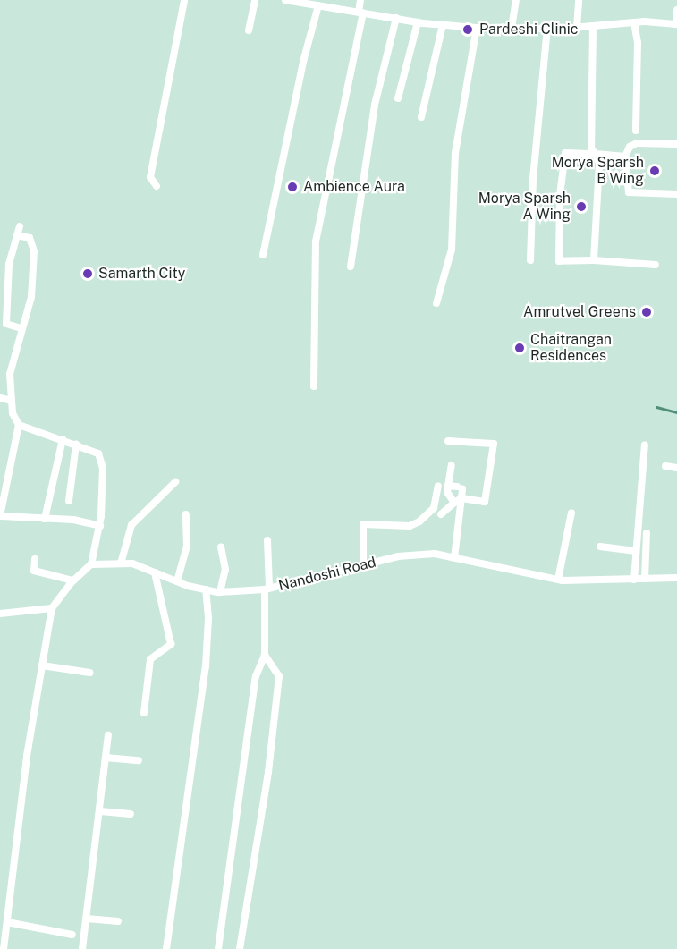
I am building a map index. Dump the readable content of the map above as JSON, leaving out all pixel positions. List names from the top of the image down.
{
  "streets": {
    "street": ["Nandoshi Road"]
  },
  "places": [
    "Pardeshi Clinic",
    "Morya Sparsh B Wing",
    "Ambience Aura",
    "Morya Sparsh A Wing",
    "Samarth City",
    "Amrutvel Greens",
    "Chaitrangan Residences"
  ]
}
